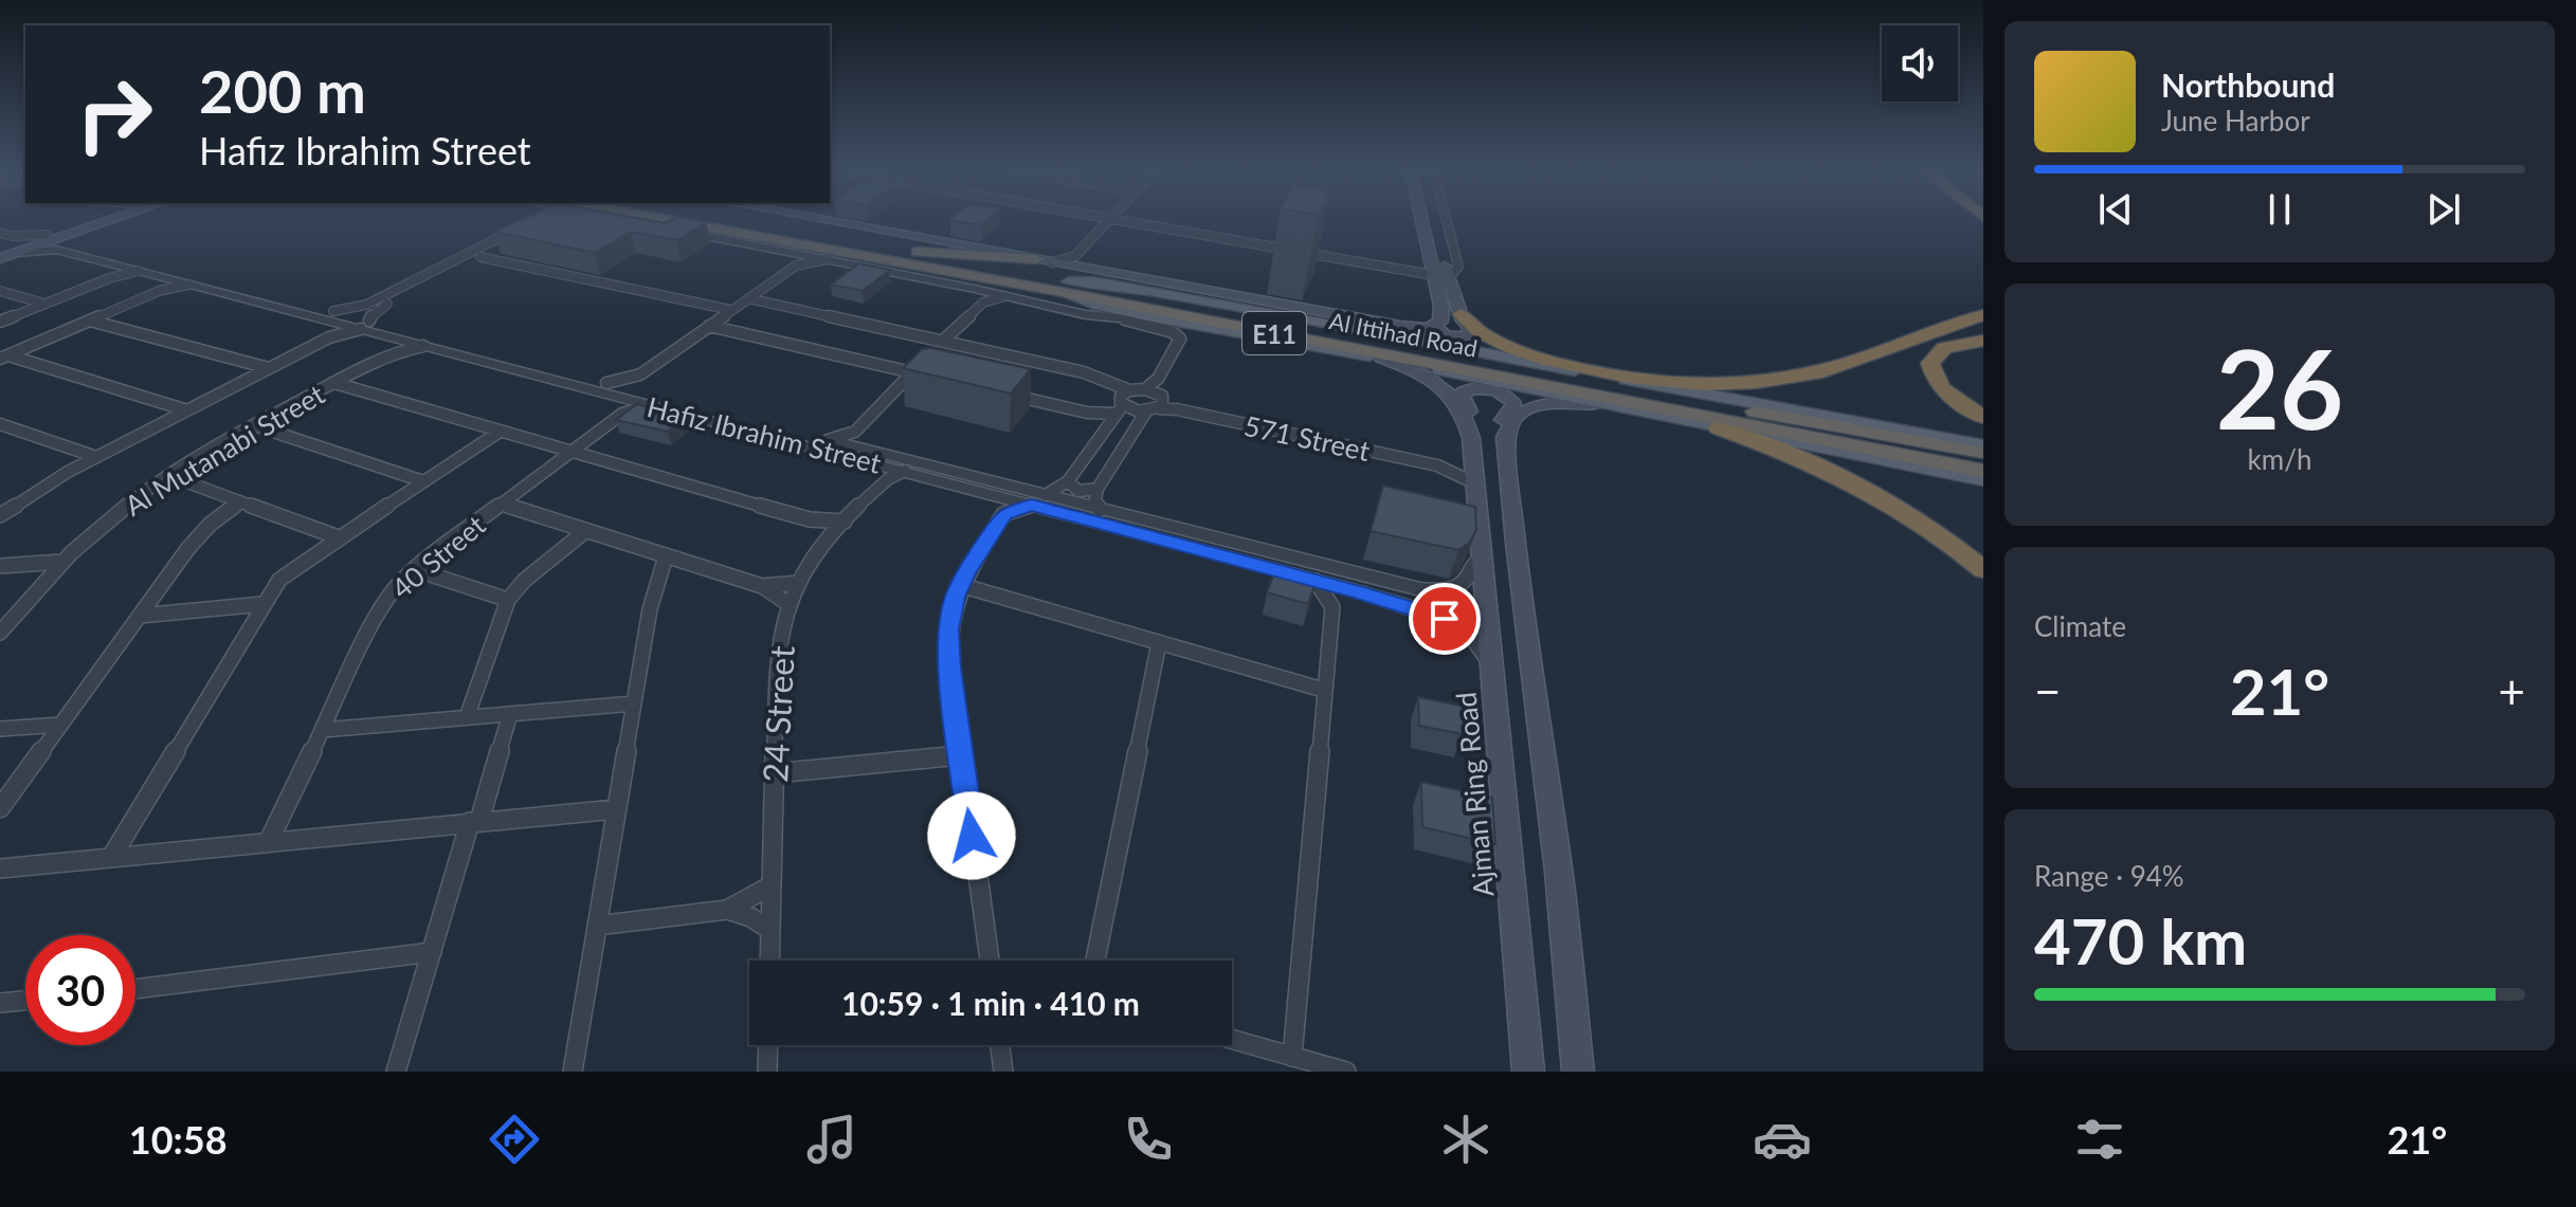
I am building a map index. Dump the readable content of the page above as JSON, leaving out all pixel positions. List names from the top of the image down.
{
  "streets": {
    "highway": ["E11", "Al Ittihad Road"],
    "main road": ["Ajman Ring Road"],
    "street": [
      "Hafiz Ibrahim Street",
      "571 Street",
      "Al Mutanabi Street",
      "40 Street",
      "24 Street"
    ]
  },
  "crossings": [
    ["Hafiz Ibrahim Street", "Al Mutanabi Street"],
    ["Hafiz Ibrahim Street", "40 Street"],
    ["Hafiz Ibrahim Street", "24 Street"],
    ["Hafiz Ibrahim Street", "Ajman Ring Road"],
    ["571 Street", "Ajman Ring Road"]
  ],
  "page": {
    "turn": ["200 m", "Hafiz Ibrahim Street"],
    "song": ["Northbound", "June Harbor"],
    "tile": [
      ["26", "km/h"],
      "Climate",
      ["Range · 94%", "470 km"]
    ],
    "heat": ["−", "21°", "+"],
    "limit": "30",
    "trip": "10:59 · 1 min · 410 m",
    "tabs": ["10:58", "21°"]
  }
}
